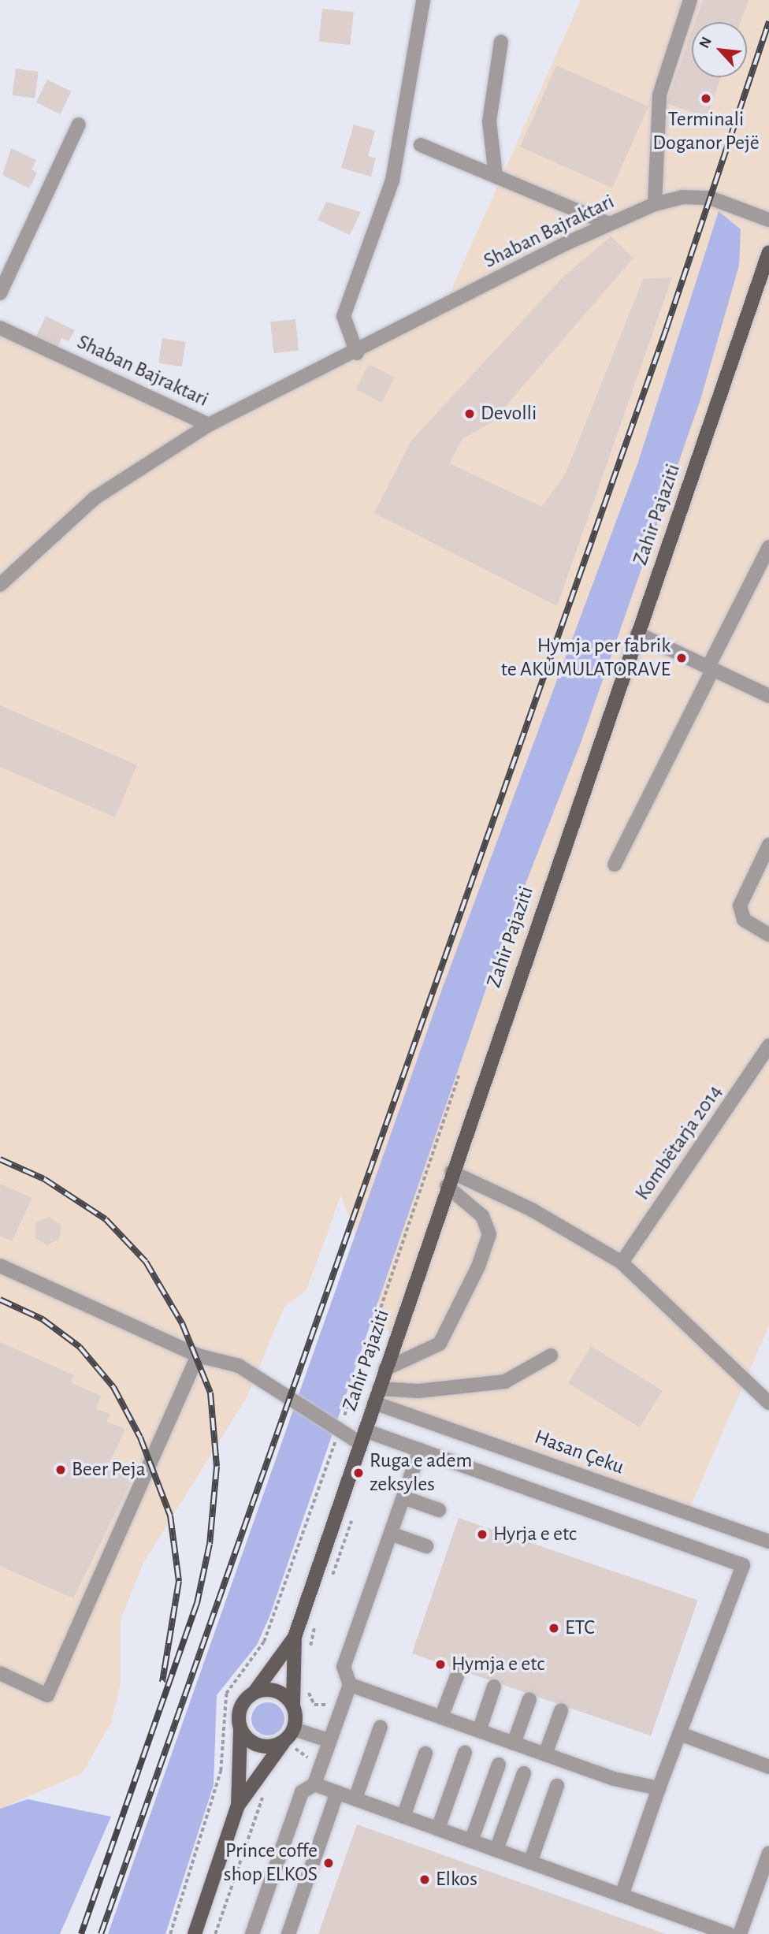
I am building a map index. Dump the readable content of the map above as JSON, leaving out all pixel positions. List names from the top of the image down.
{
  "streets": {
    "main road": ["Zahir Pajaziti"],
    "street": ["Shaban Bajraktari", "Kombëtarja 2014", "Hasan Çeku"]
  },
  "crossings": [
    ["Zahir Pajaziti", "Hasan Çeku"]
  ],
  "places": [
    "Terminali Doganor Pejë",
    "Devolli",
    "Hymja per fabrik te AKUMULATORAVE",
    "Beer Peja",
    "Ruga e adem zeksyles",
    "Hyrja e etc",
    "ETC",
    "Hymja e etc",
    "Prince coffe shop ELKOS",
    "Elkos"
  ],
  "north": "top left"
}
